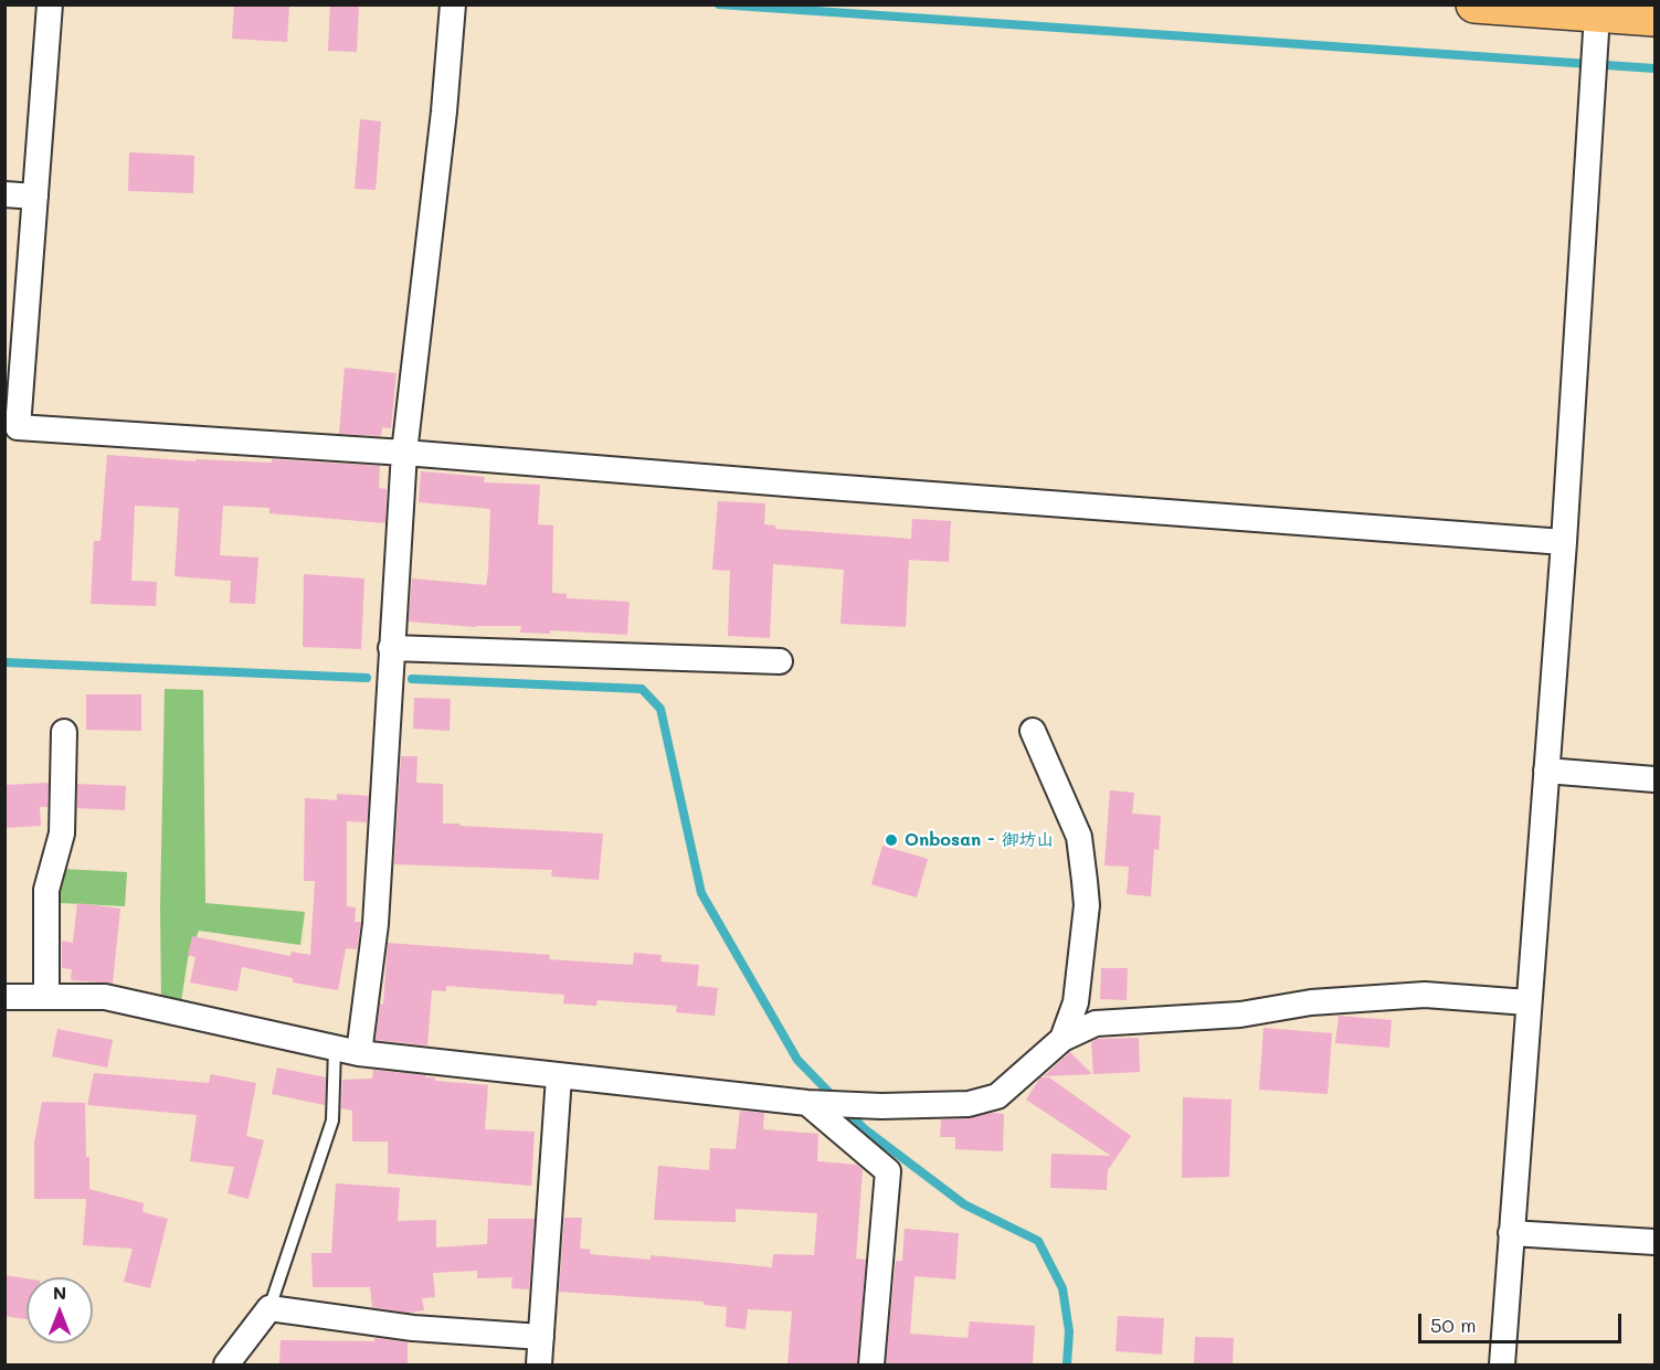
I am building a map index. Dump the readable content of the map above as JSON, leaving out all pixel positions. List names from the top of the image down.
{
  "places": ["Onbosan - 御坊山"],
  "scale_bar": "50 m",
  "north": "top"
}
